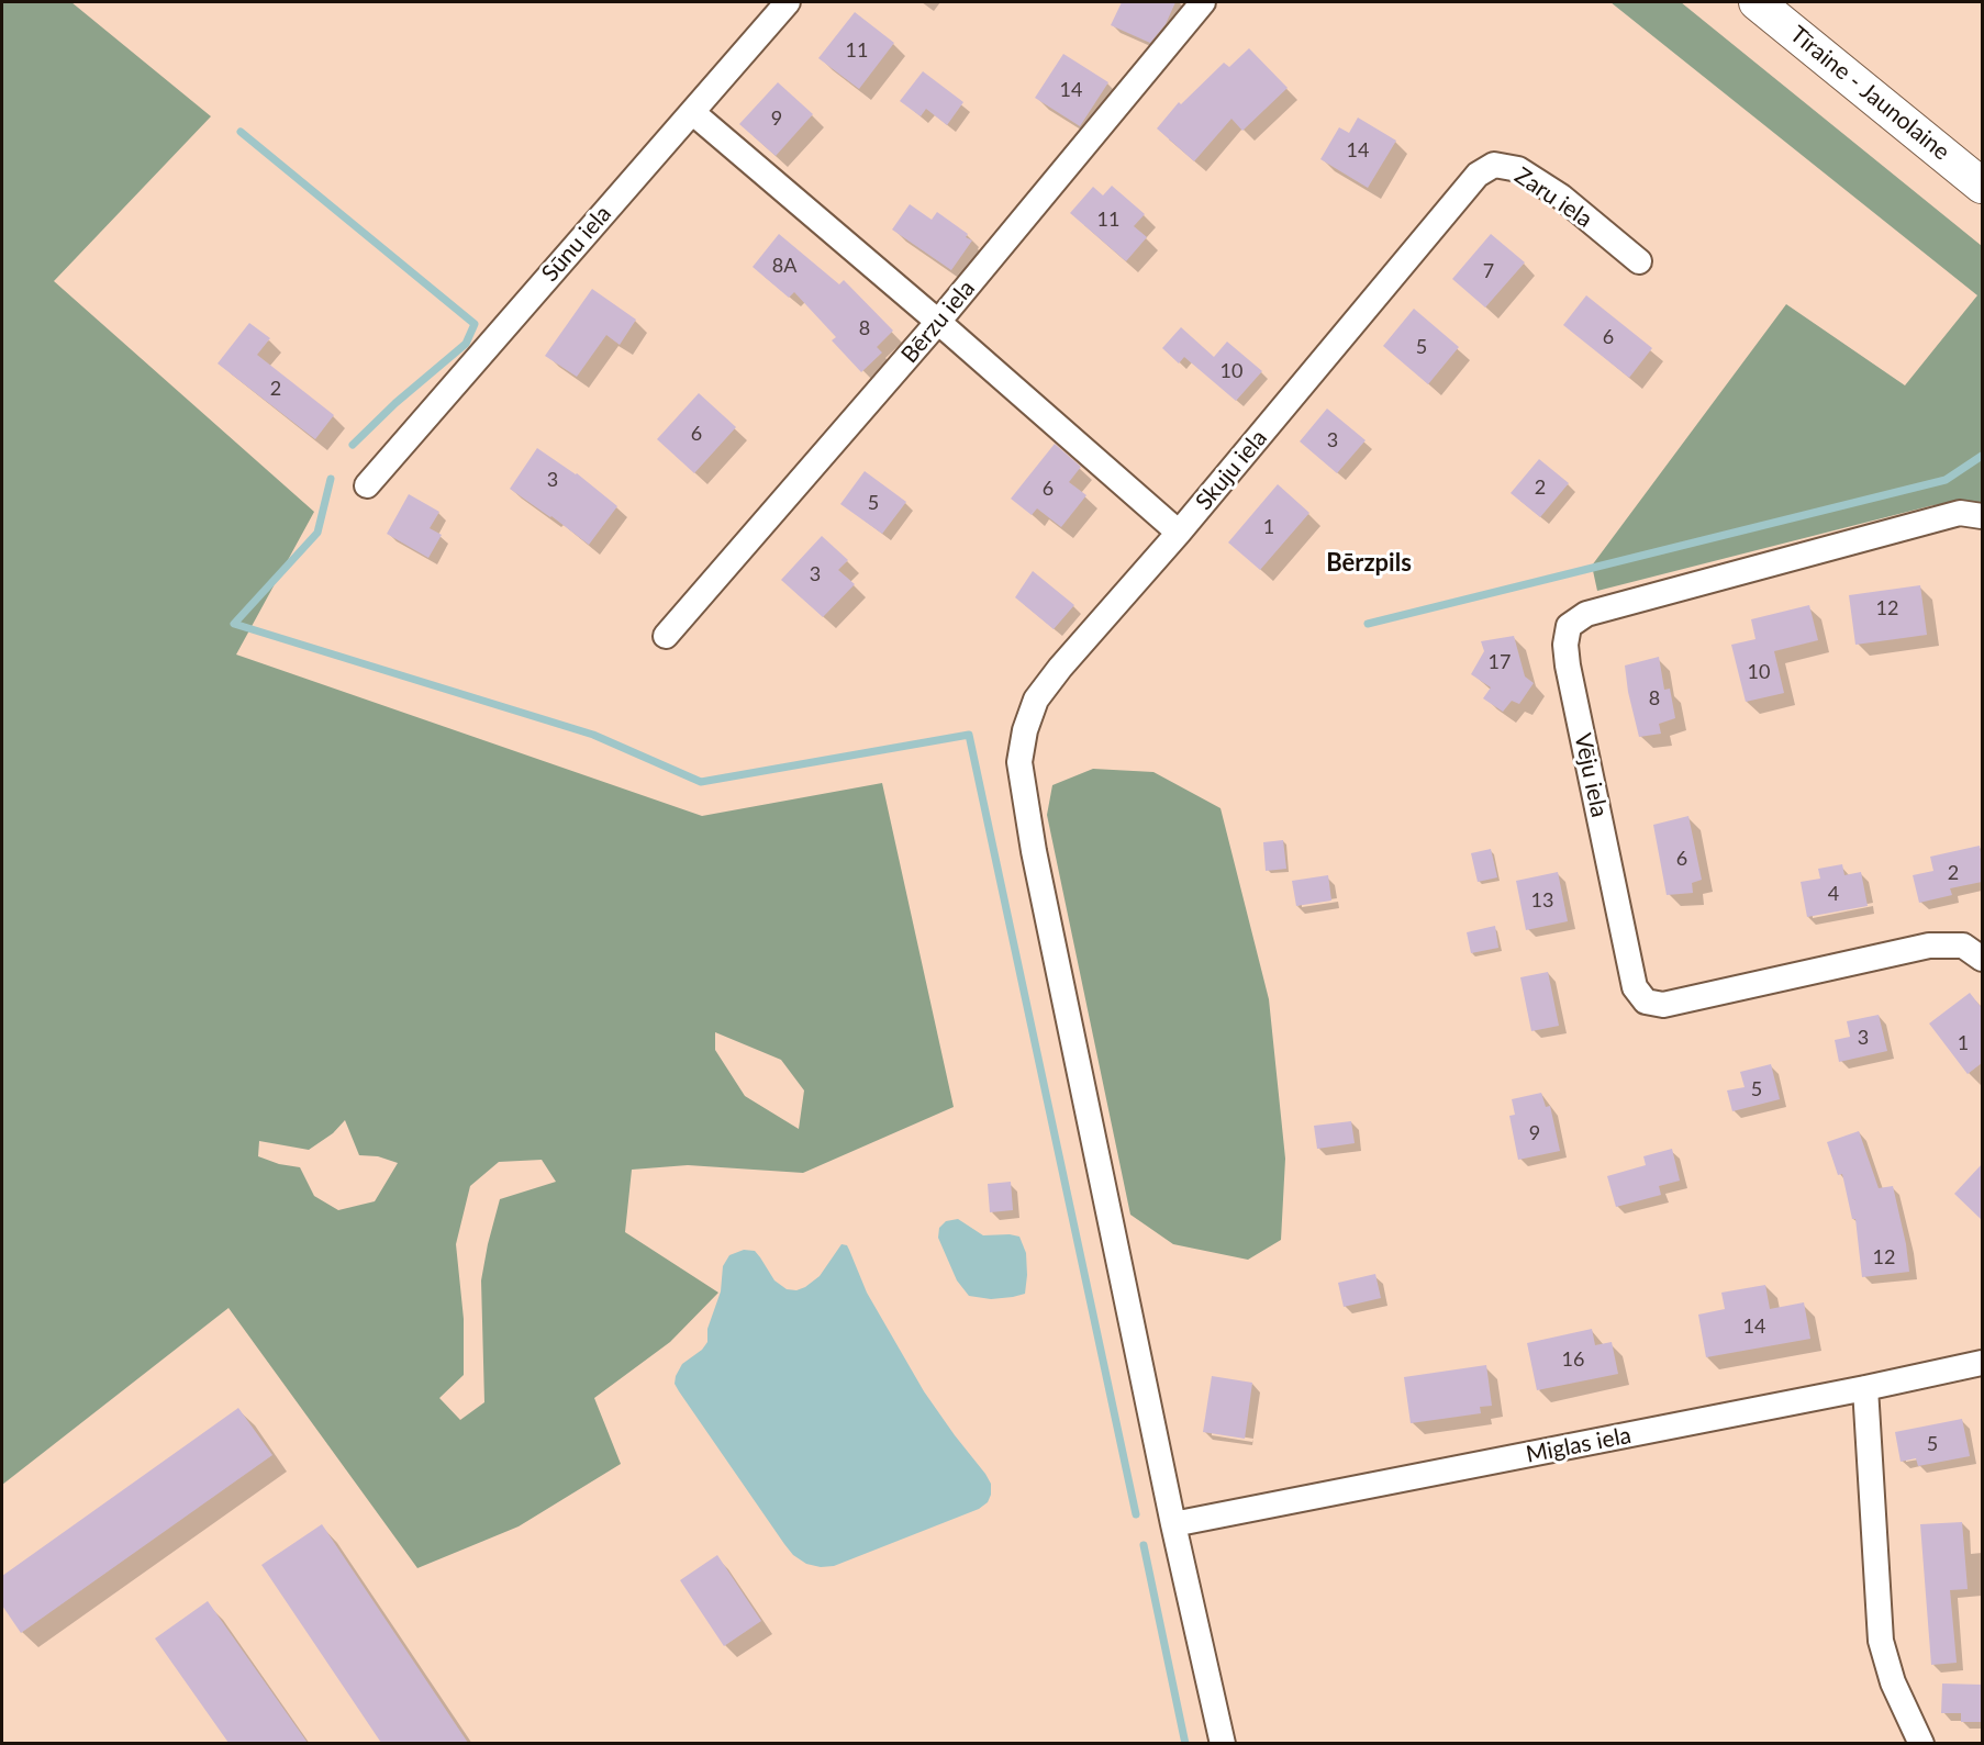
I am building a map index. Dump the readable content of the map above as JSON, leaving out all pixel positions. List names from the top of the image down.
{
  "streets": {
    "main road": ["Tīraine - Jaunolaine"],
    "street": [
      "Zaru iela",
      "Sūnu iela",
      "Bērzu iela",
      "Skuju iela",
      "Vēju iela",
      "Miglas iela"
    ]
  },
  "crossings": [
    ["Zaru iela", "Skuju iela"],
    ["Skuju iela", "Miglas iela"]
  ],
  "districts": ["Bērzpils"],
  "house_numbers": [
    "11",
    "14",
    "9",
    "14",
    "11",
    "8A",
    "7",
    "8",
    "6",
    "5",
    "10",
    "2",
    "6",
    "3",
    "3",
    "2",
    "6",
    "5",
    "1",
    "3",
    "12",
    "17",
    "10",
    "8",
    "6",
    "2",
    "4",
    "13",
    "3",
    "1",
    "5",
    "9",
    "12",
    "14",
    "16",
    "5"
  ]
}
